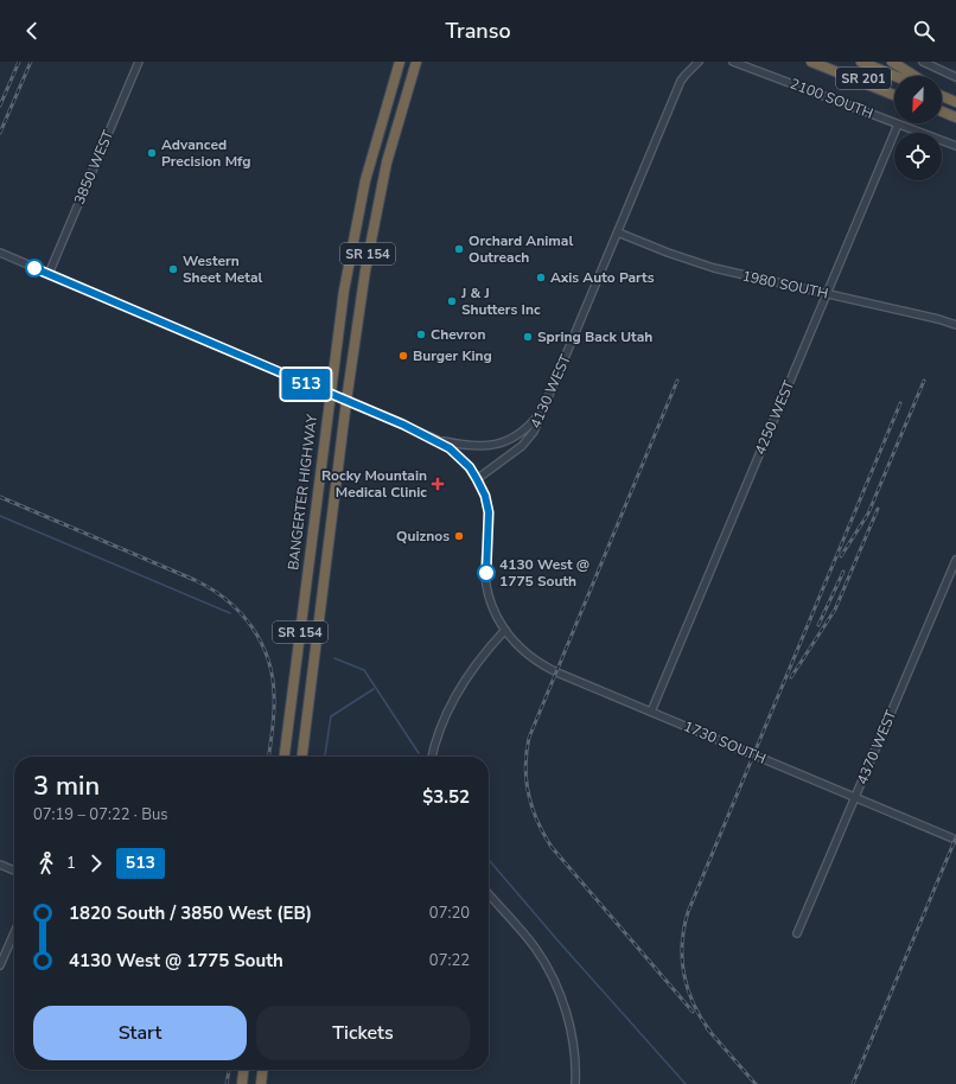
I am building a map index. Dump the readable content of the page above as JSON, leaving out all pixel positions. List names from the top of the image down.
{
  "streets": {
    "highway": ["SR 201", "SR 154", "BANGERTER HIGHWAY"],
    "street": [
      "2100 SOUTH",
      "3850 WEST",
      "1980 SOUTH",
      "4130 WEST",
      "4250 WEST",
      "1730 SOUTH",
      "4370 WEST"
    ]
  },
  "crossings": [
    ["2100 SOUTH", "4250 WEST"],
    ["1980 SOUTH", "4130 WEST"],
    ["1980 SOUTH", "4250 WEST"],
    ["4250 WEST", "1730 SOUTH"],
    ["1730 SOUTH", "4370 WEST"]
  ],
  "places": {
    "other": [
      "Advanced Precision Mfg",
      "Orchard Animal Outreach",
      "Western Sheet Metal",
      "Axis Auto Parts",
      "J & J Shutters Inc",
      "Chevron",
      "Spring Back Utah",
      "Burger King",
      "Quiznos",
      "4130 West @ 1775 South"
    ],
    "health": ["Rocky Mountain Medical Clinic"]
  },
  "lines": ["bus line 513"],
  "north": "bottom left",
  "page": {
    "header": "Transo",
    "on_map": "513",
    "heading": ["3 min", "07:19 – 07:22 · Bus", "$3.52"],
    "legs": ["1", "513"],
    "list": [
      {
        "name": "1820 South / 3850 West (EB)",
        "value": "07:20"
      },
      {
        "name": "4130 West @ 1775 South",
        "value": "07:22"
      }
    ],
    "buttons": ["Start", "Tickets"]
  }
}
